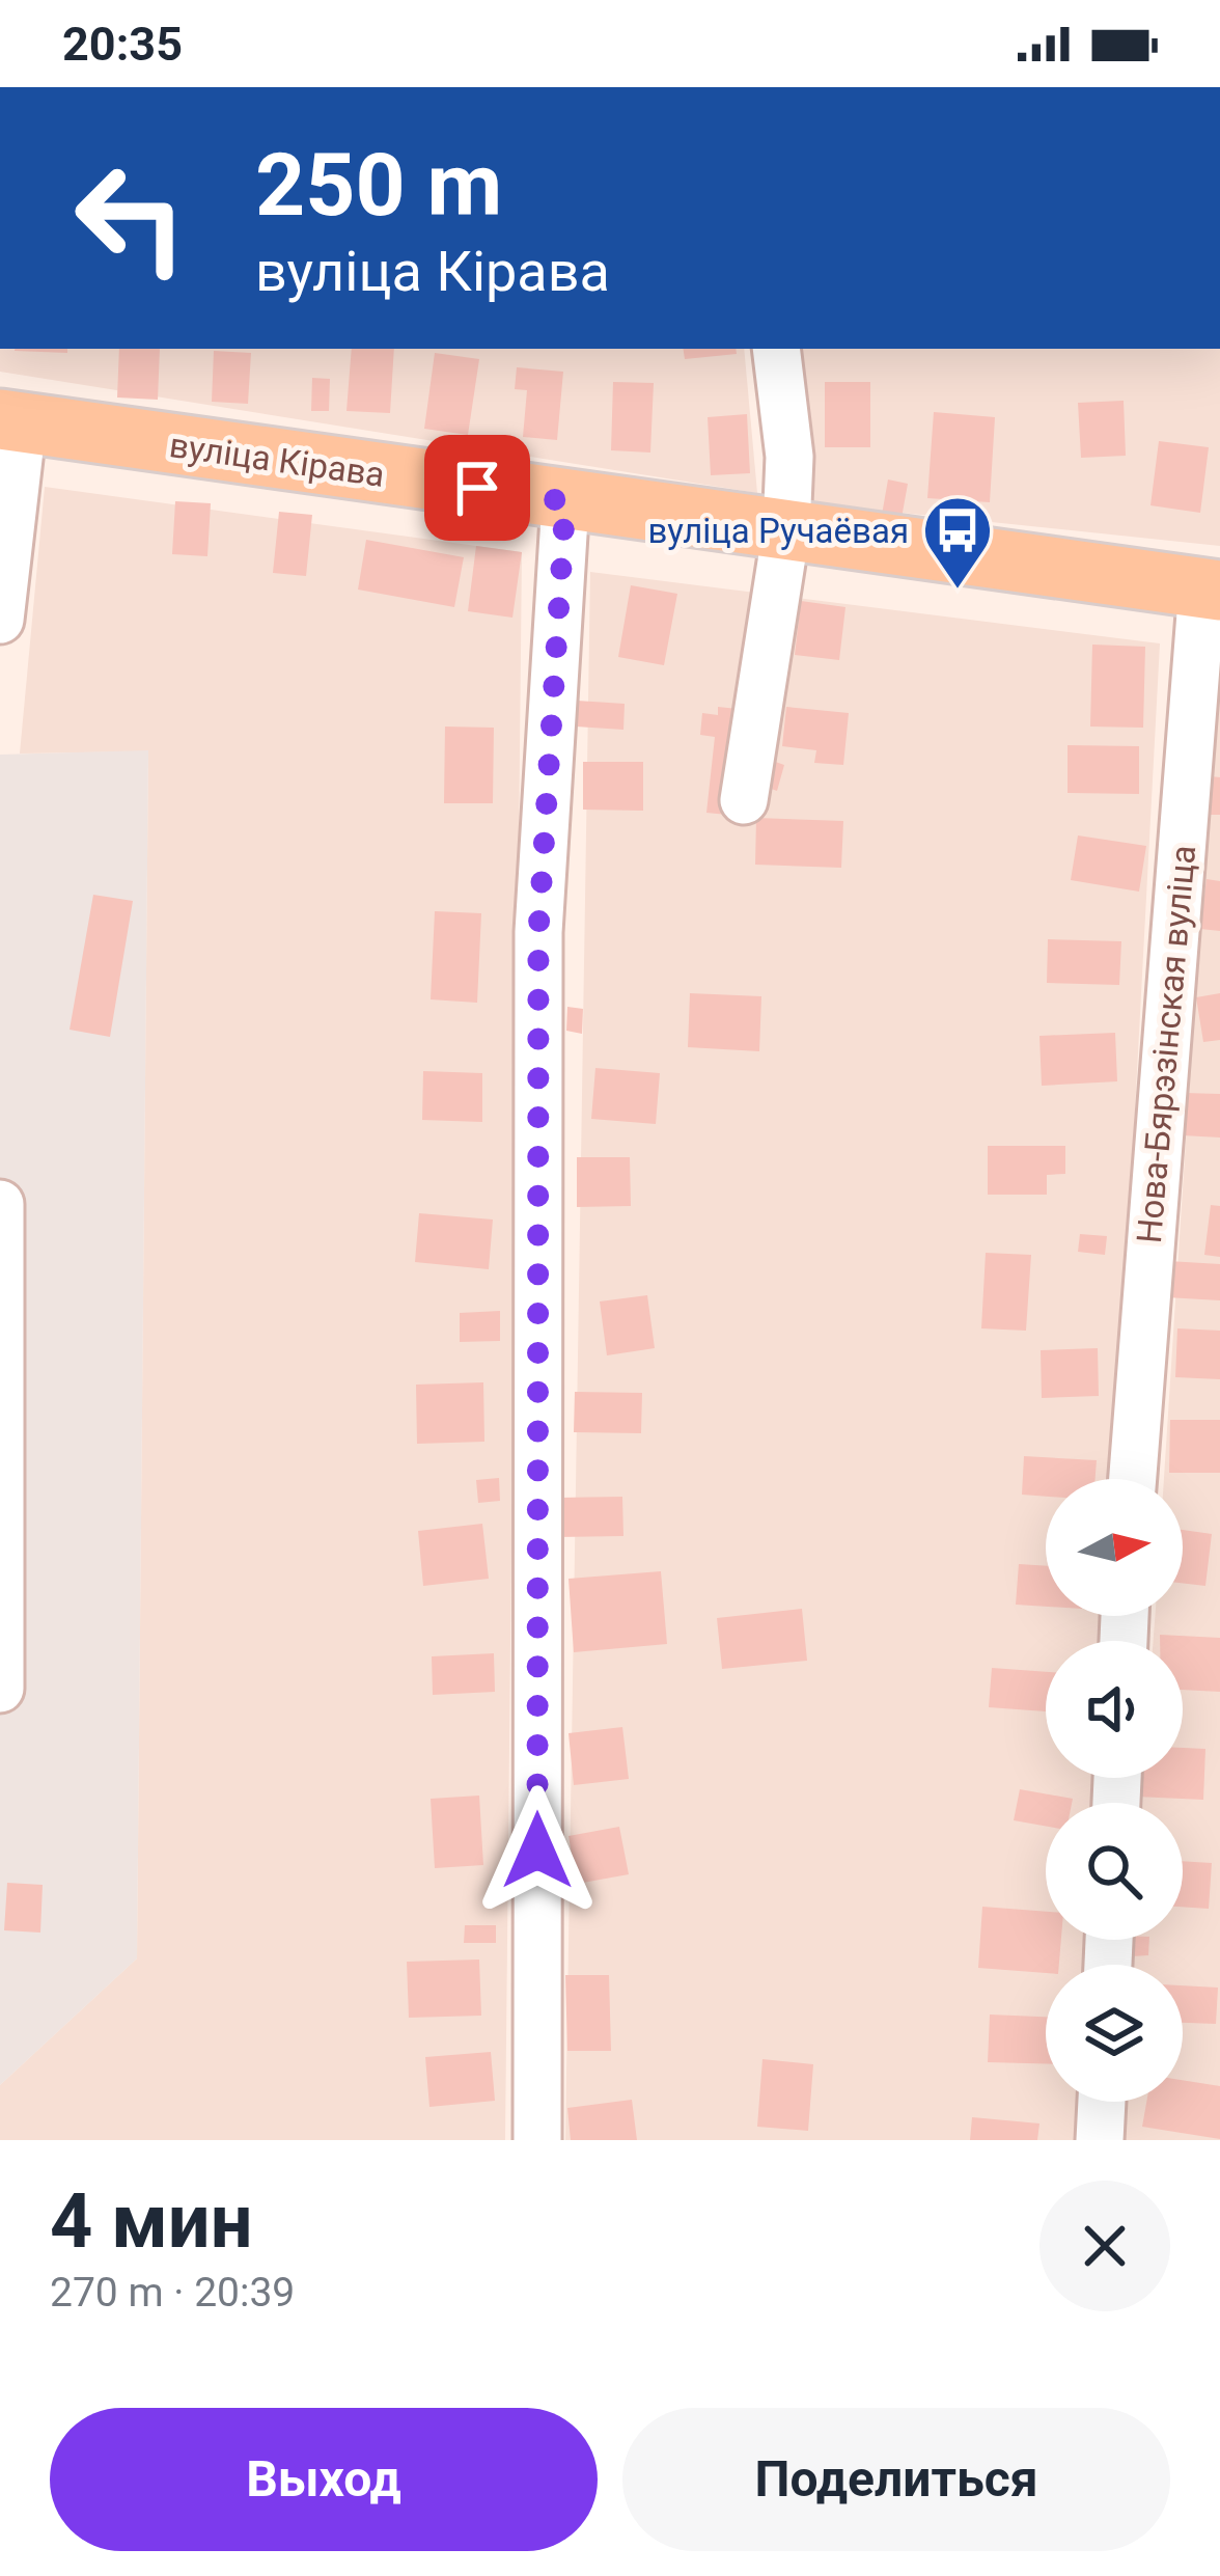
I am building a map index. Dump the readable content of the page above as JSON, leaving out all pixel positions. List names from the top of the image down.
{
  "streets": {
    "main road": ["вуліца Кірава"],
    "street": ["Нова-Бярэзінская вуліца"]
  },
  "crossings": [
    ["вуліца Кірава", "Нова-Бярэзінская вуліца"]
  ],
  "places": {
    "bus stop": ["вуліца Ручаёвая"]
  },
  "north": "right",
  "page": {
    "status": "20:35",
    "turn": ["250 m", "вуліца Кірава"],
    "heading": ["4 мин", "270 m · 20:39"],
    "buttons": ["Выход", "Поделиться"]
  }
}
